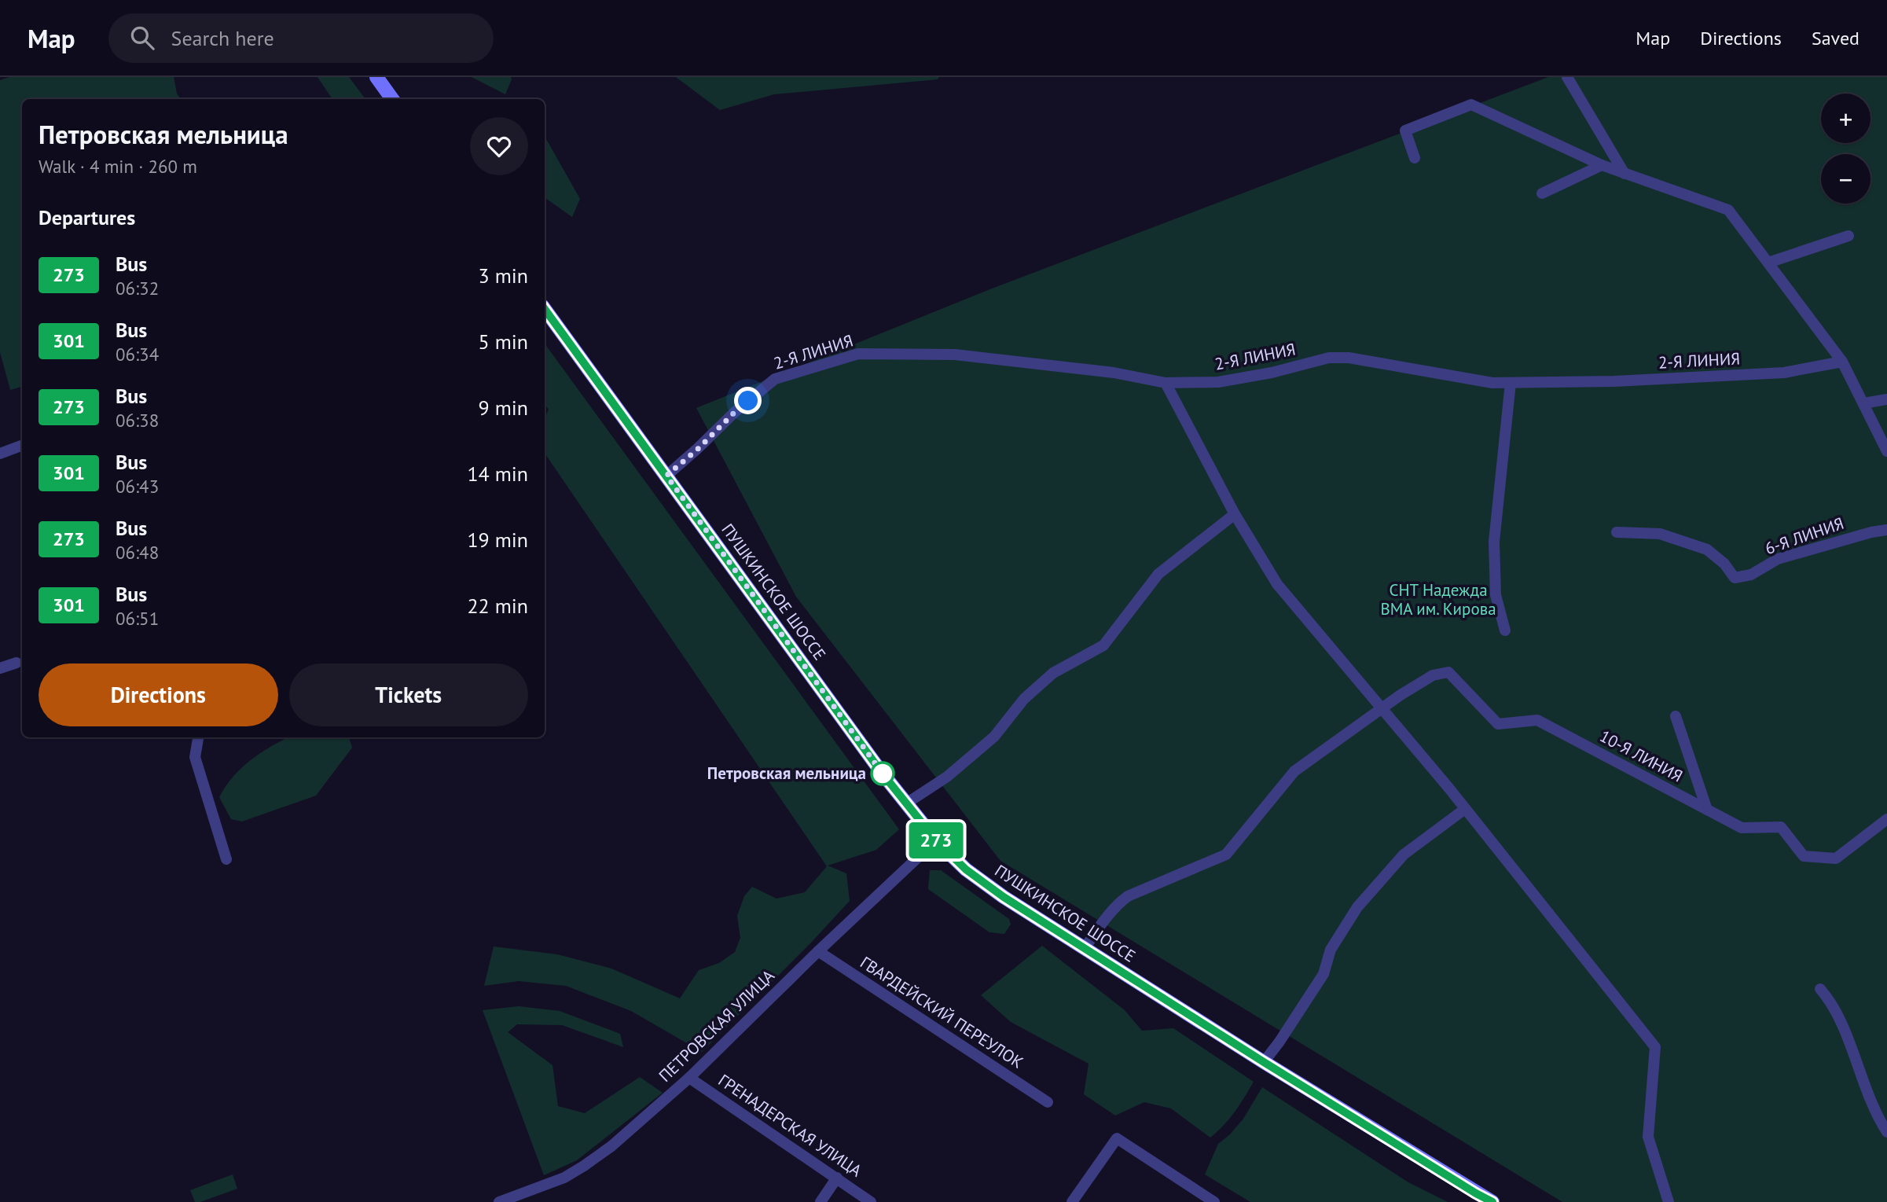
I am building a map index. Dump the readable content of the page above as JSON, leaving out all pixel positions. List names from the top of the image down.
{
  "streets": {
    "main road": ["ПУШКИНСКОЕ ШОССЕ"],
    "street": [
      "2-Я ЛИНИЯ",
      "6-Я ЛИНИЯ",
      "10-Я ЛИНИЯ",
      "ГВАРДЕЙСКИЙ ПЕРЕУЛОК",
      "ПЕТРОВСКАЯ УЛИЦА",
      "ГРЕНАДЕРСКАЯ УЛИЦА"
    ]
  },
  "crossings": [
    ["2-Я ЛИНИЯ", "ПУШКИНСКОЕ ШОССЕ"],
    ["ПУШКИНСКОЕ ШОССЕ", "ПЕТРОВСКАЯ УЛИЦА"],
    ["ГВАРДЕЙСКИЙ ПЕРЕУЛОК", "ПЕТРОВСКАЯ УЛИЦА"],
    ["ПЕТРОВСКАЯ УЛИЦА", "ГРЕНАДЕРСКАЯ УЛИЦА"]
  ],
  "parks": ["СНТ Надежда ВМА им. Кирова"],
  "places": ["Петровская мельница"],
  "lines": ["bus line 273"],
  "page": {
    "header": "Map",
    "search": "Search here",
    "nav": ["Map", "Directions", "Saved"],
    "on_map": "273",
    "map_buttons": ["+", "−"],
    "heading": [
      ["Петровская мельница", "Walk · 4 min · 260 m"],
      "Departures"
    ],
    "list": [
      {
        "mark": "273",
        "name": "Bus",
        "note": "06:32",
        "value": "3 min"
      },
      {
        "mark": "301",
        "name": "Bus",
        "note": "06:34",
        "value": "5 min"
      },
      {
        "mark": "273",
        "name": "Bus",
        "note": "06:38",
        "value": "9 min"
      },
      {
        "mark": "301",
        "name": "Bus",
        "note": "06:43",
        "value": "14 min"
      },
      {
        "mark": "273",
        "name": "Bus",
        "note": "06:48",
        "value": "19 min"
      },
      {
        "mark": "301",
        "name": "Bus",
        "note": "06:51",
        "value": "22 min"
      }
    ],
    "buttons": ["Directions", "Tickets"]
  }
}
